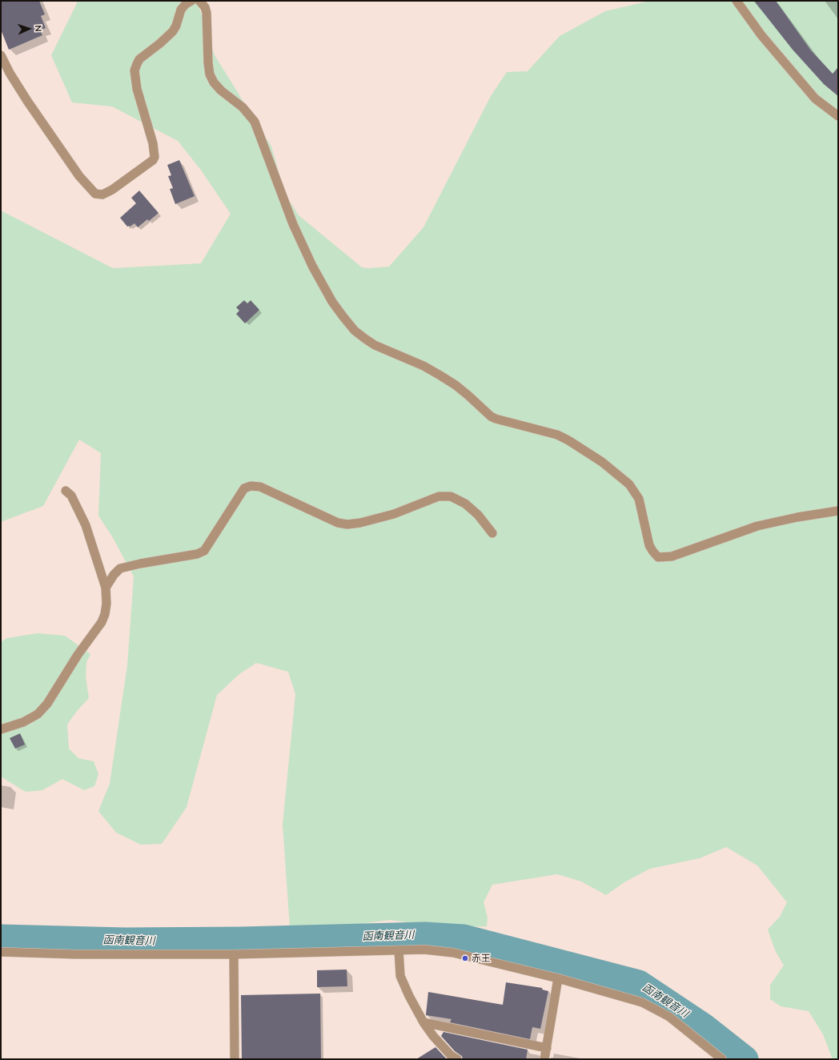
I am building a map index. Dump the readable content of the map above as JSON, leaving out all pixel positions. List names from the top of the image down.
{
  "water": ["函南観音川"],
  "places": ["赤王"],
  "north": "right"
}
